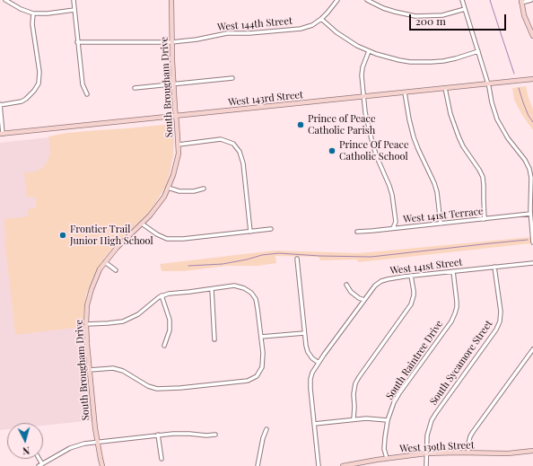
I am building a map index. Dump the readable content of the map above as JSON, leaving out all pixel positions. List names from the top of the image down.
{
  "streets": {
    "street": [
      "West 144th Street",
      "South Brougham Drive",
      "West 143rd Street",
      "West 141st Terrace",
      "West 141st Street",
      "South Raintree Drive",
      "South Sycamore Street",
      "West 139th Street"
    ]
  },
  "crossings": [
    ["West 144th Street", "South Brougham Drive"],
    ["South Brougham Drive", "West 143rd Street"],
    ["West 141st Street", "South Raintree Drive"],
    ["West 141st Street", "South Sycamore Street"],
    ["South Raintree Drive", "West 139th Street"],
    ["South Sycamore Street", "West 139th Street"]
  ],
  "places": ["Prince of Peace Catholic Parish", "Prince Of Peace Catholic School", "Frontier Trail Junior High School"],
  "scale_bar": "200 m",
  "north": "bottom"
}
